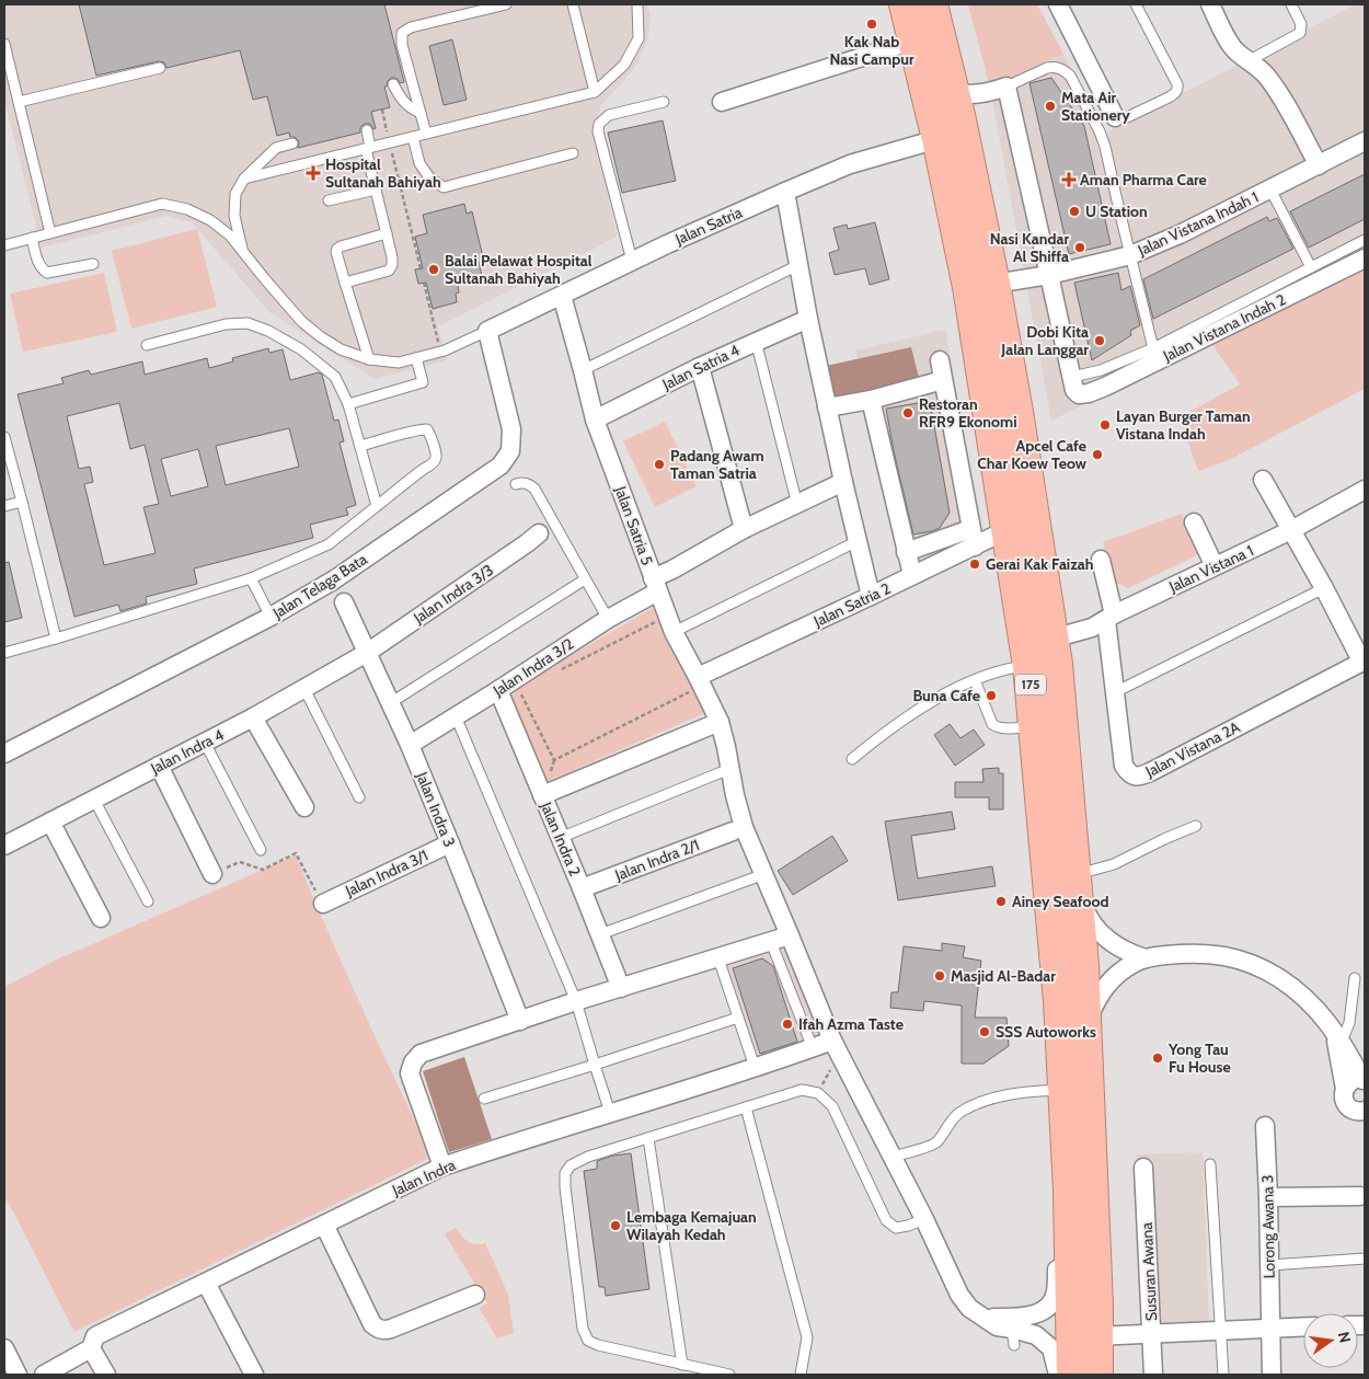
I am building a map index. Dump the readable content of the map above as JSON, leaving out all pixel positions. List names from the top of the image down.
{
  "streets": {
    "highway": ["175"],
    "street": [
      "Jalan Vistana Indah 1",
      "Jalan Satria",
      "Jalan Vistana Indah 2",
      "Jalan Satria 4",
      "Jalan Satria 5",
      "Jalan Vistana 1",
      "Jalan Telaga Bata",
      "Jalan Indra 3/3",
      "Jalan Satria 2",
      "Jalan Indra 3/2",
      "Jalan Vistana 2A",
      "Jalan Indra 4",
      "Jalan Indra 3",
      "Jalan Indra 2",
      "Jalan Indra 2/1",
      "Jalan Indra 3/1",
      "Jalan Indra",
      "Lorong Awana 3",
      "Susuran Awana"
    ]
  },
  "crossings": [
    ["Jalan Vistana Indah 1", "175"],
    ["Jalan Satria", "Jalan Satria 5"],
    ["Jalan Satria", "Jalan Telaga Bata"],
    ["Jalan Satria", "175"],
    ["Jalan Satria 4", "Jalan Satria 5"],
    ["Jalan Satria 5", "Jalan Satria 2"],
    ["Jalan Satria 5", "Jalan Indra 3/2"],
    ["Jalan Satria 5", "Jalan Indra"],
    ["Jalan Vistana 1", "175"],
    ["Jalan Vistana 1", "Jalan Vistana 2A"],
    ["Jalan Indra 3/3", "Jalan Indra 4"],
    ["Jalan Indra 3/3", "Jalan Indra 3"],
    ["Jalan Satria 2", "175"],
    ["Jalan Indra 3/2", "Jalan Indra 3"],
    ["Jalan Indra 3/2", "Jalan Indra 2"],
    ["Jalan Indra 4", "Jalan Indra 3"],
    ["Jalan Indra 3", "Jalan Indra 3/1"],
    ["Jalan Indra 2", "Jalan Indra 2/1"]
  ],
  "places": {
    "other": [
      "Kak Nab Nasi Campur",
      "Mata Air Stationery",
      "U Station",
      "Nasi Kandar Al Shiffa",
      "Balai Pelawat Hospital Sultanah Bahiyah",
      "Dobi Kita Jalan Langgar",
      "Restoran RFR9 Ekonomi",
      "Layan Burger Taman Vistana Indah",
      "Apcel Cafe Char Koew Teow",
      "Padang Awam Taman Satria",
      "Gerai Kak Faizah",
      "Buna Cafe",
      "Ainey Seafood",
      "Masjid Al-Badar",
      "Ifah Azma Taste",
      "SSS Autoworks",
      "Yong Tau Fu House",
      "Lembaga Kemajuan Wilayah Kedah"
    ],
    "health": ["Hospital Sultanah Bahiyah", "Aman Pharma Care"]
  },
  "north": "right"
}
